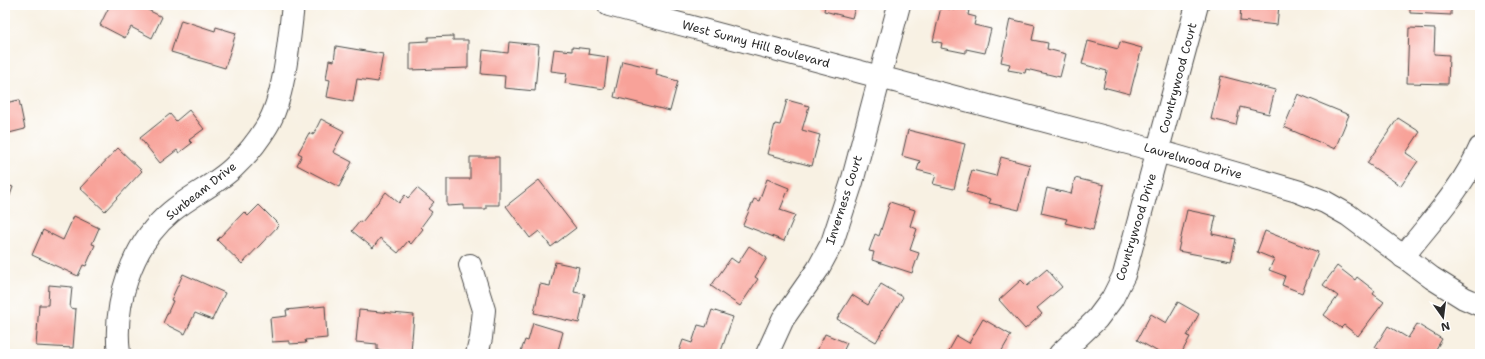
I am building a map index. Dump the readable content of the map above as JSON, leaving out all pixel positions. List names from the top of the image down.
{
  "streets": {
    "street": [
      "West Sunny Hill Boulevard",
      "Countrywood Court",
      "Laurelwood Drive",
      "Sunbeam Drive",
      "Inverness Court",
      "Countrywood Drive"
    ]
  },
  "crossings": [
    ["West Sunny Hill Boulevard", "Laurelwood Drive"],
    ["West Sunny Hill Boulevard", "Inverness Court"],
    ["Countrywood Court", "Laurelwood Drive"],
    ["Countrywood Court", "Countrywood Drive"],
    ["Laurelwood Drive", "Inverness Court"],
    ["Laurelwood Drive", "Countrywood Drive"]
  ],
  "north": "bottom"
}
